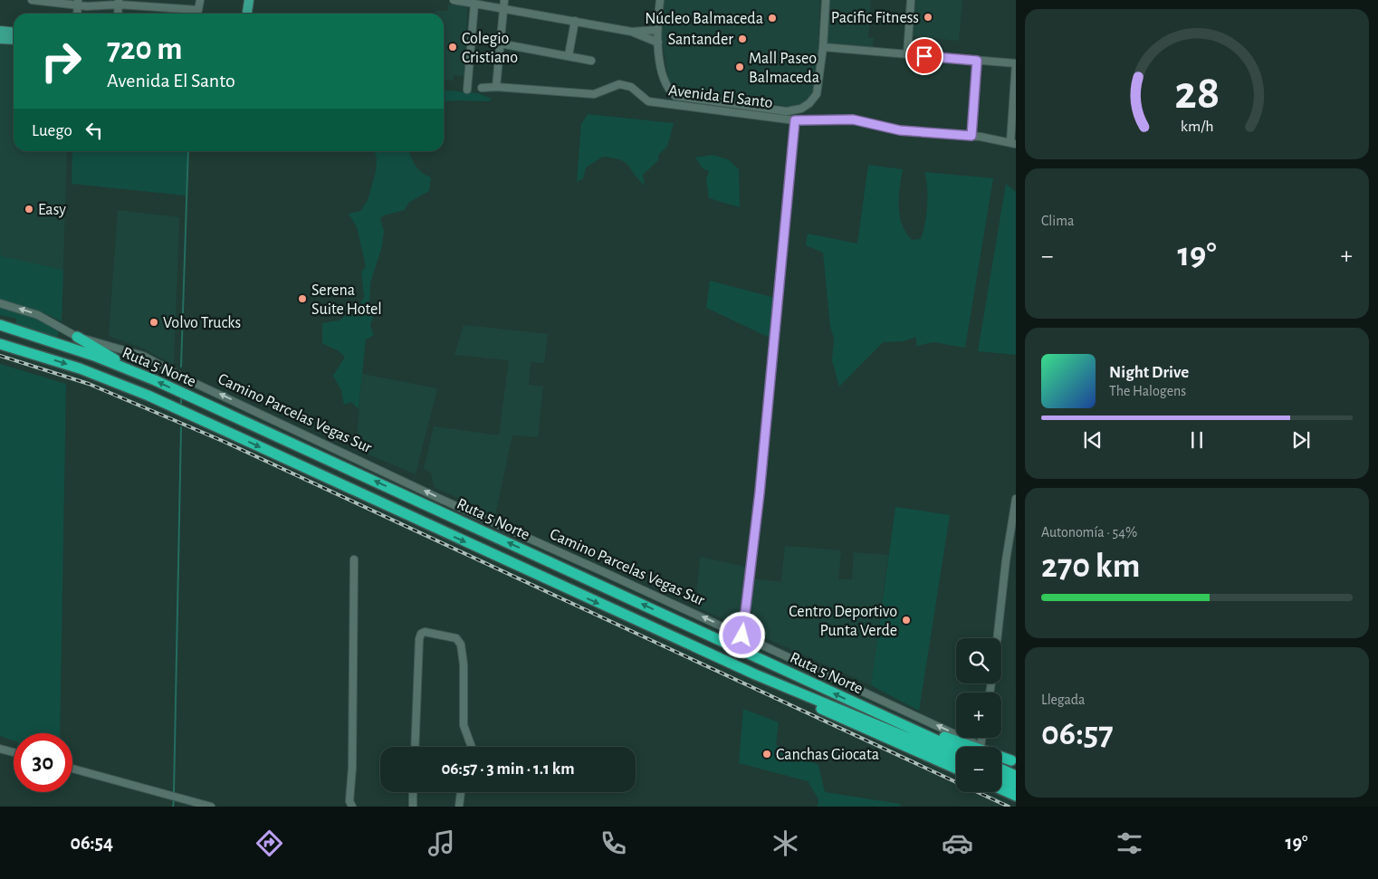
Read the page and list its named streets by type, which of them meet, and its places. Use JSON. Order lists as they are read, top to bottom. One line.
{"streets":{"highway":["Ruta 5 Norte"],"street":["Avenida El Santo","Camino Parcelas Vegas Sur"]},"one_way":["Camino Parcelas Vegas Sur"],"places":["Pacific Fitness","Núcleo Balmaceda","Santander","Colegio Cristiano","Mall Paseo Balmaceda","Easy","Serena Suite Hotel","Volvo Trucks","Centro Deportivo Punta Verde","Canchas Giocata"],"page":{"turn":["720 m","Avenida El Santo"],"then":"Luego","tile":["Clima",["Autonomía · 54%","270 km"],["Llegada","06:57"]],"heat":["−","19°","+"],"song":["Night Drive","The Halogens"],"map_buttons":["+","−"],"limit":"30","trip":"06:57 · 3 min · 1.1 km","tabs":["06:54","19°"],"gauge":["28","km/h"]}}
